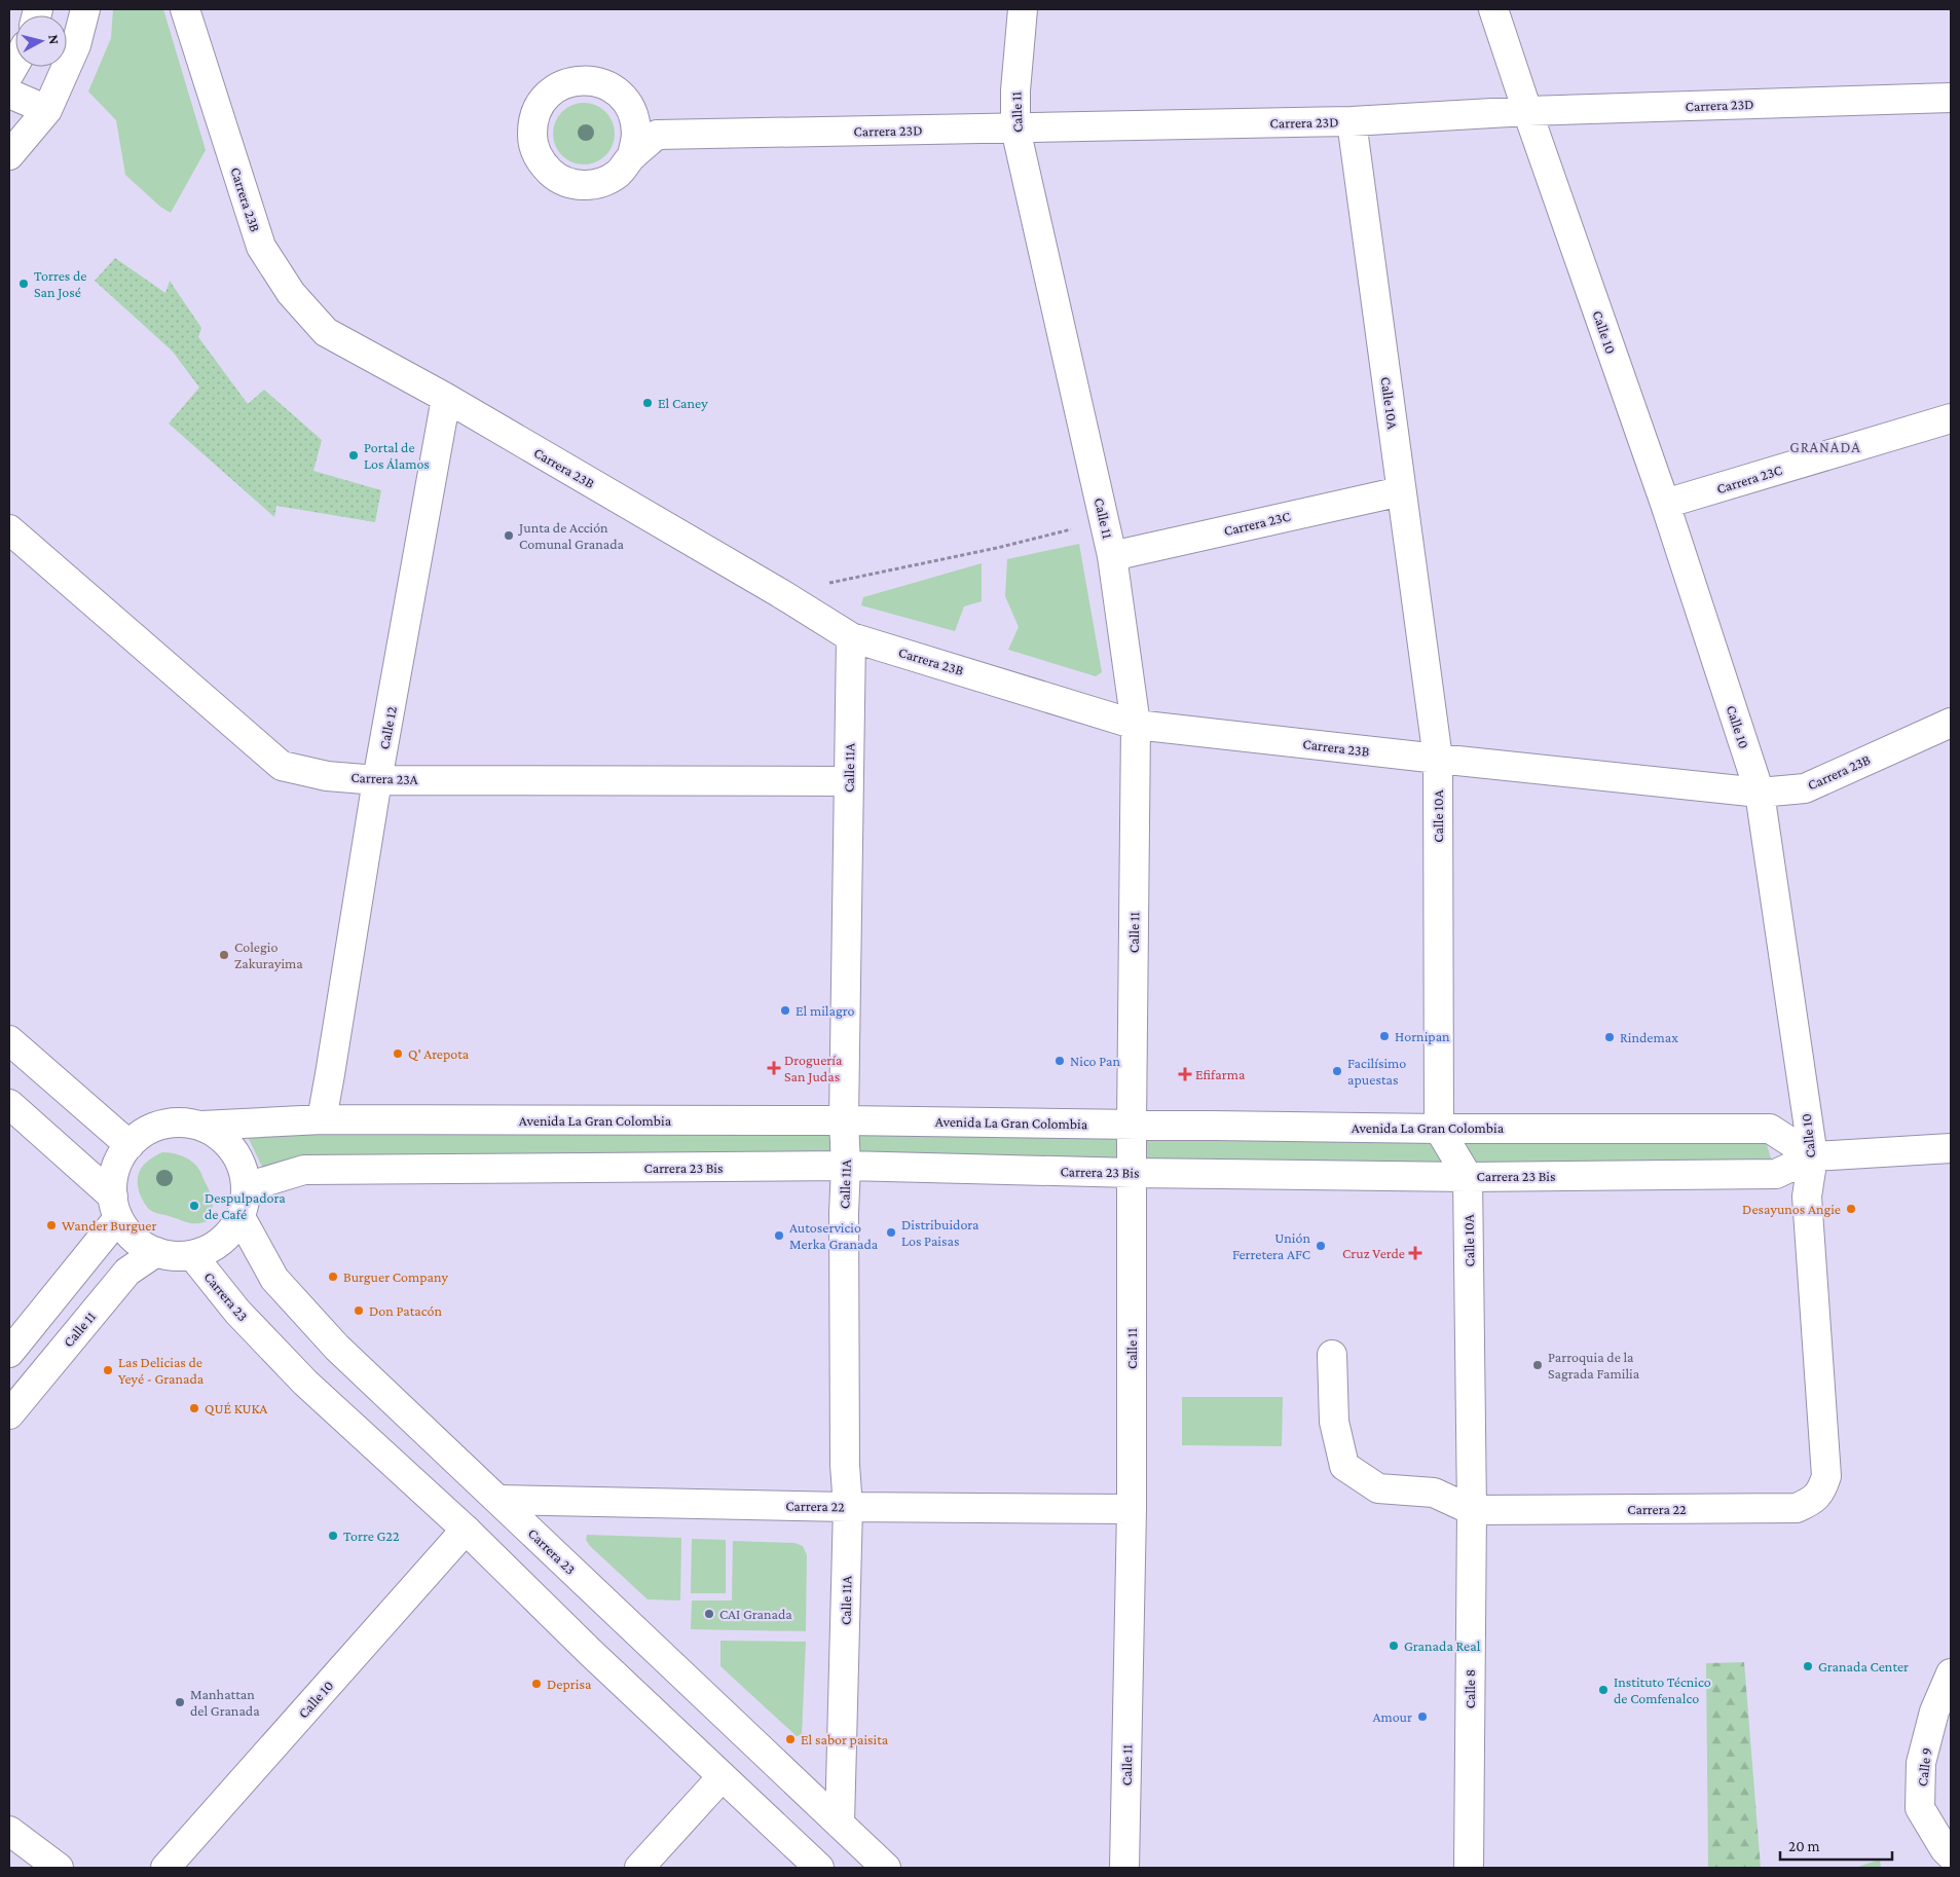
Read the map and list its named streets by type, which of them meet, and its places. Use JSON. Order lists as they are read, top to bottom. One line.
{"streets":{"street":["Carrera 23D","Calle 11","Carrera 23B","Calle 10","Calle 10A","Carrera 23C","Calle 12","Calle 11A","Carrera 23A","Avenida La Gran Colombia","Carrera 23 Bis","Carrera 23","Carrera 22","Calle 8","Calle 9"]},"crossings":[["Carrera 23D","Calle 11"],["Carrera 23D","Calle 10"],["Carrera 23D","Calle 10A"],["Calle 11","Carrera 23B"],["Calle 11","Carrera 23C"],["Calle 11","Avenida La Gran Colombia"],["Calle 11","Carrera 23 Bis"],["Calle 11","Carrera 23"],["Calle 11","Carrera 22"],["Carrera 23B","Calle 10"],["Carrera 23B","Calle 10A"],["Carrera 23B","Calle 12"],["Carrera 23B","Calle 11A"],["Calle 10","Carrera 23C"],["Calle 10","Avenida La Gran Colombia"],["Calle 10","Carrera 23 Bis"],["Calle 10","Carrera 23"],["Calle 10","Carrera 22"],["Calle 10A","Carrera 23C"],["Calle 10A","Avenida La Gran Colombia"],["Calle 10A","Carrera 23 Bis"],["Calle 10A","Carrera 22"],["Calle 10A","Calle 8"],["Calle 12","Carrera 23A"],["Calle 12","Avenida La Gran Colombia"],["Calle 11A","Carrera 23A"],["Calle 11A","Avenida La Gran Colombia"],["Calle 11A","Carrera 23 Bis"],["Calle 11A","Carrera 23"],["Calle 11A","Carrera 22"],["Avenida La Gran Colombia","Carrera 23 Bis"],["Avenida La Gran Colombia","Carrera 23"],["Carrera 23 Bis","Carrera 23"],["Carrera 23","Carrera 22"],["Carrera 22","Calle 8"]],"districts":["GRANADA"],"places":{"other":["Torres de San José","El Caney","Portal de Los Álamos","Junta de Acción Comunal Granada","Colegio Zakurayima","El milagro","Hornipan","Rindemax","Q' Arepota","Nico Pan","Facilísimo apuestas","Despulpadora de Café","Desayunos Angie","Wander Burguer","Distribuidora Los Paisas","Autoservicio Merka Granada","Unión Ferretera AFC","Burguer Company","Don Patacón","Parroquia de la Sagrada Familia","Las Delicias de Yeyé - Granada","QUÉ KUKA","Torre G22","CAI Granada","Granada Real","Granada Center","Deprisa","Instituto Técnico de Comfenalco","Manhattan del Granada","Amour","El sabor paisita"],"health":["Droguería San Judas","Efifarma","Cruz Verde"]},"scale_bar":"20 m","north":"right"}
